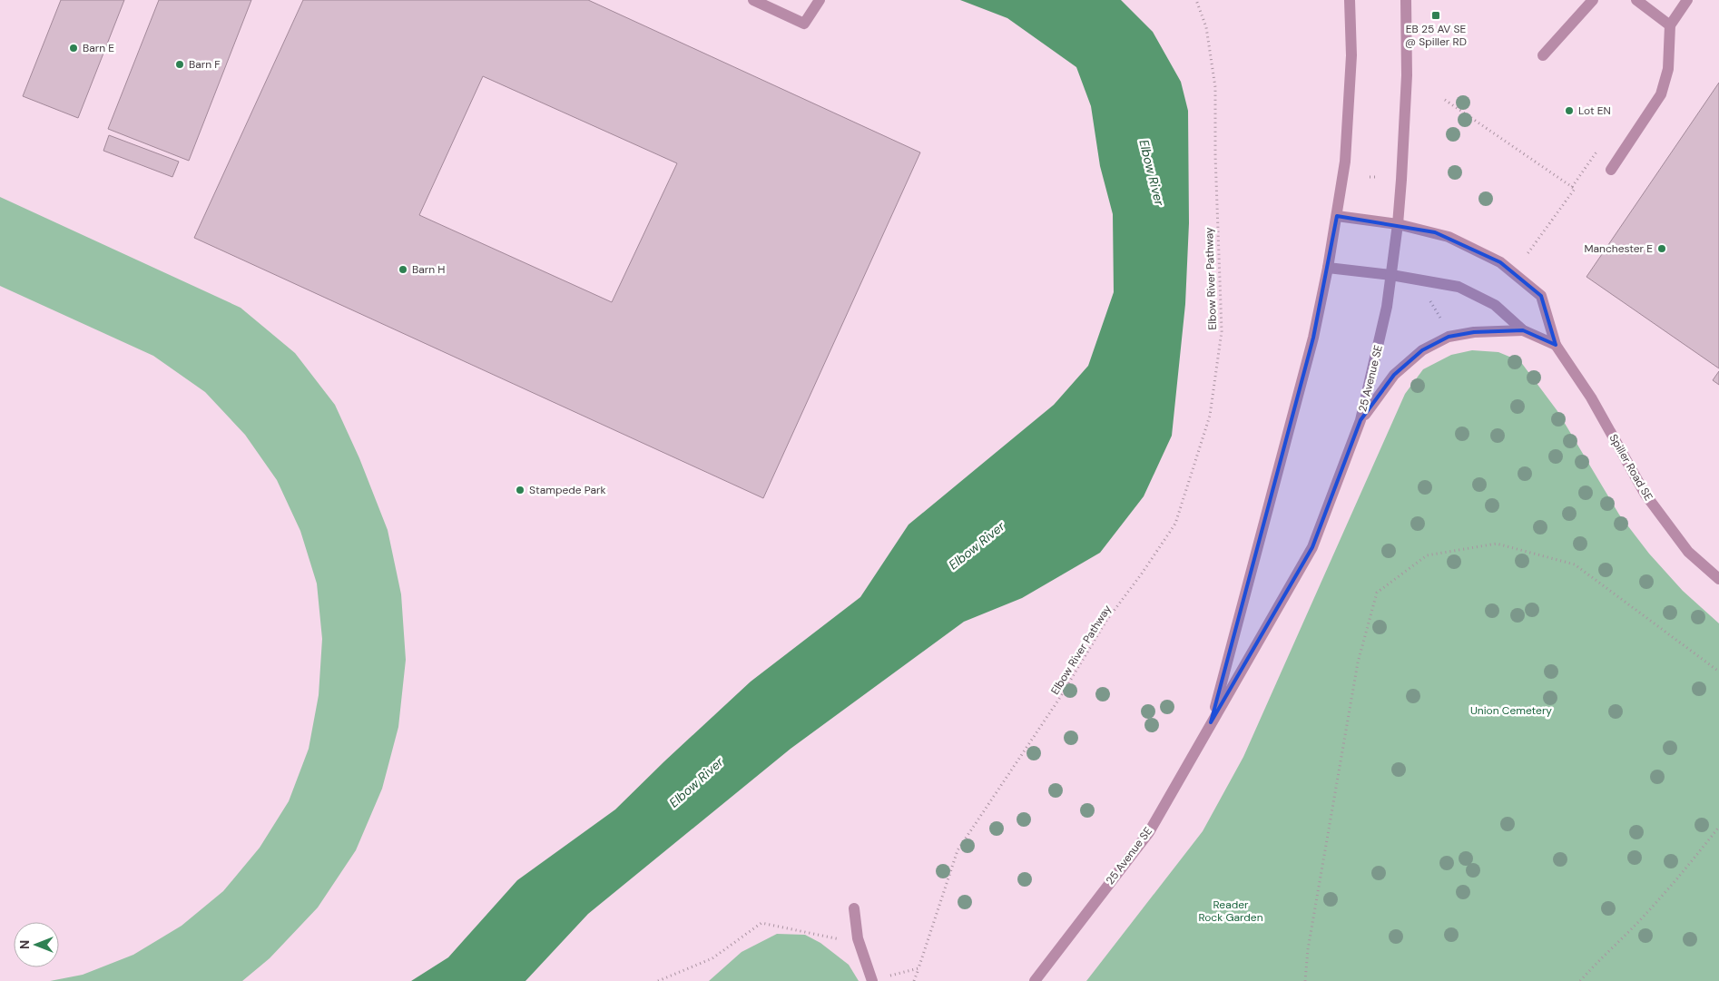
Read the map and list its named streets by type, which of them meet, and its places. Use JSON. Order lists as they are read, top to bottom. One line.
{"streets":{"street":["25 Avenue SE","Spiller Road SE"],"path":["Elbow River Pathway"]},"crossings":[["25 Avenue SE","Spiller Road SE"]],"water":["Elbow River"],"parks":["Union Cemetery","Reader Rock Garden"],"places":{"transit":["EB 25 AV SE @ Spiller RD"],"other":["Barn E","Barn F","Lot EN","Manchester E","Barn H","Stampede Park"]},"north":"left"}
